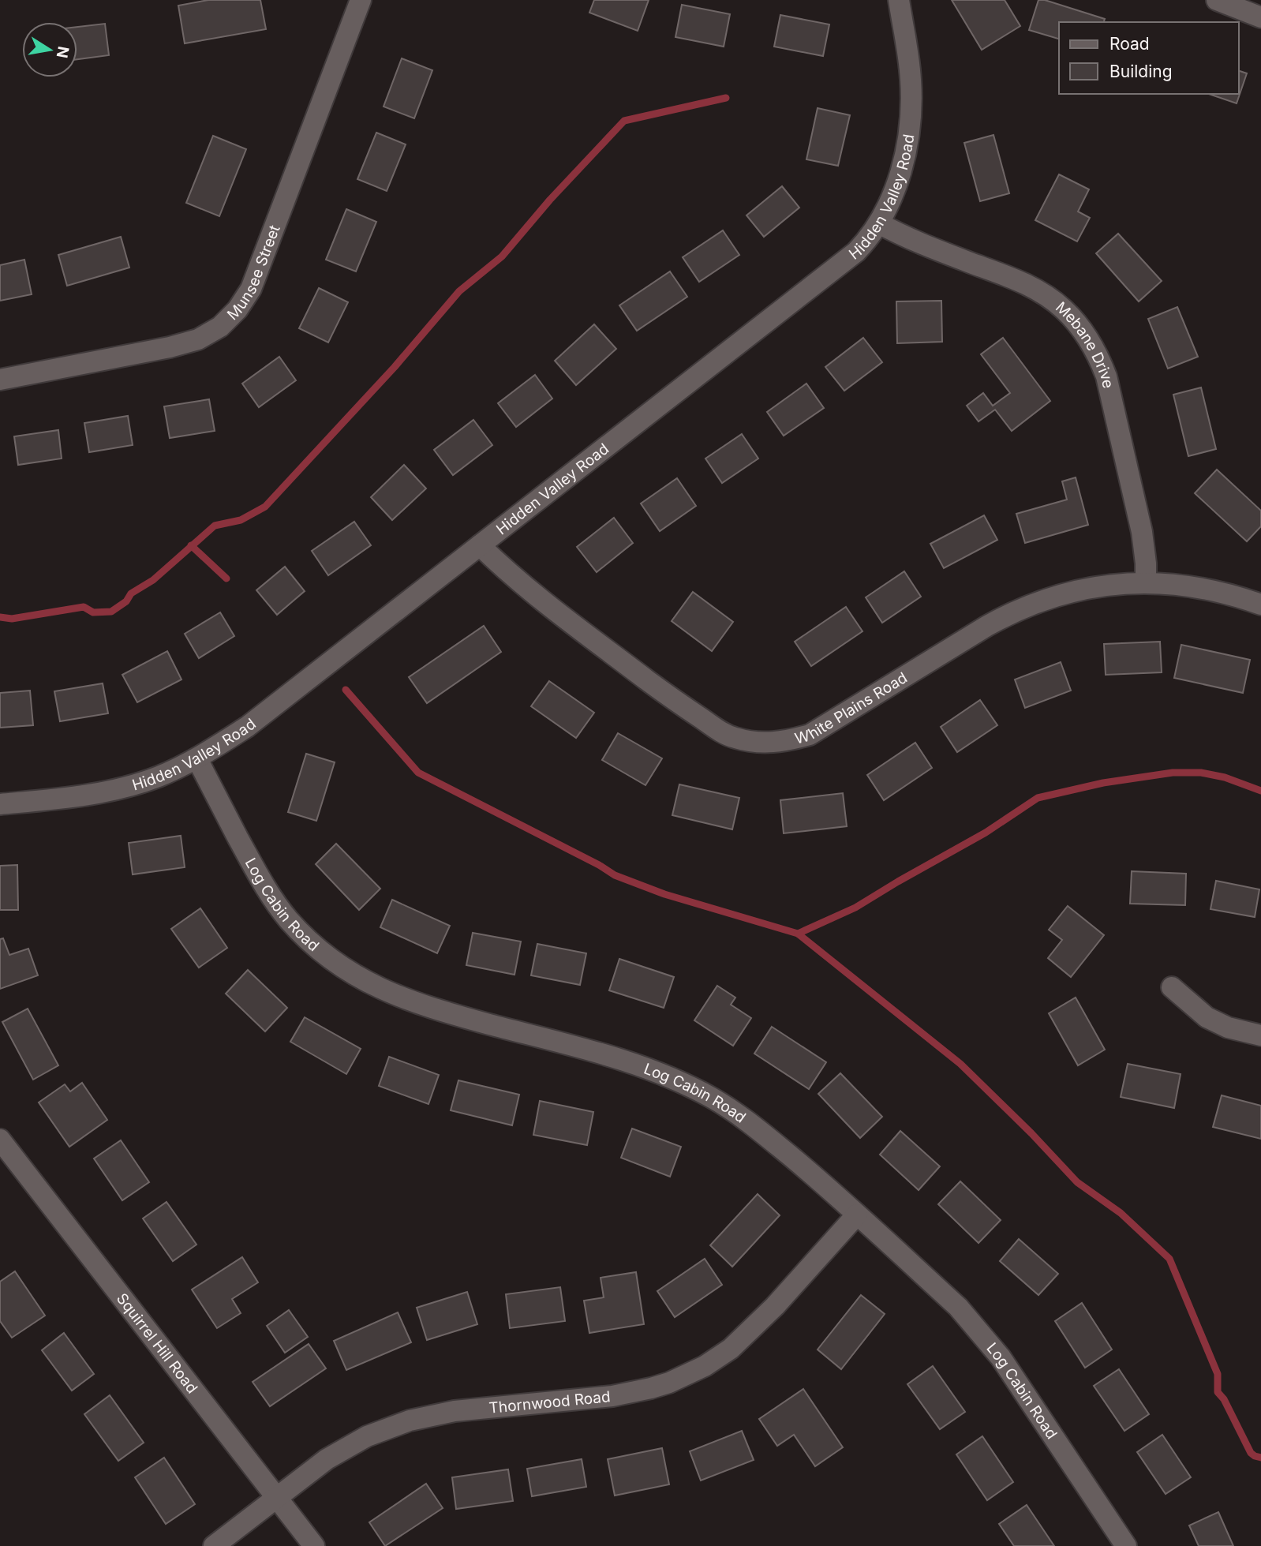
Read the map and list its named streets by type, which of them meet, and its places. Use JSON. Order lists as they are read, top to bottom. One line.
{"streets":{"street":["Hidden Valley Road","Munsee Street","Mebane Drive","White Plains Road","Log Cabin Road","Squirrel Hill Road","Thornwood Road"]},"crossings":[["Hidden Valley Road","Mebane Drive"],["Hidden Valley Road","White Plains Road"],["Hidden Valley Road","Log Cabin Road"],["Mebane Drive","White Plains Road"],["Log Cabin Road","Thornwood Road"],["Squirrel Hill Road","Thornwood Road"]],"legend":["Road","Building"],"north":"right"}
